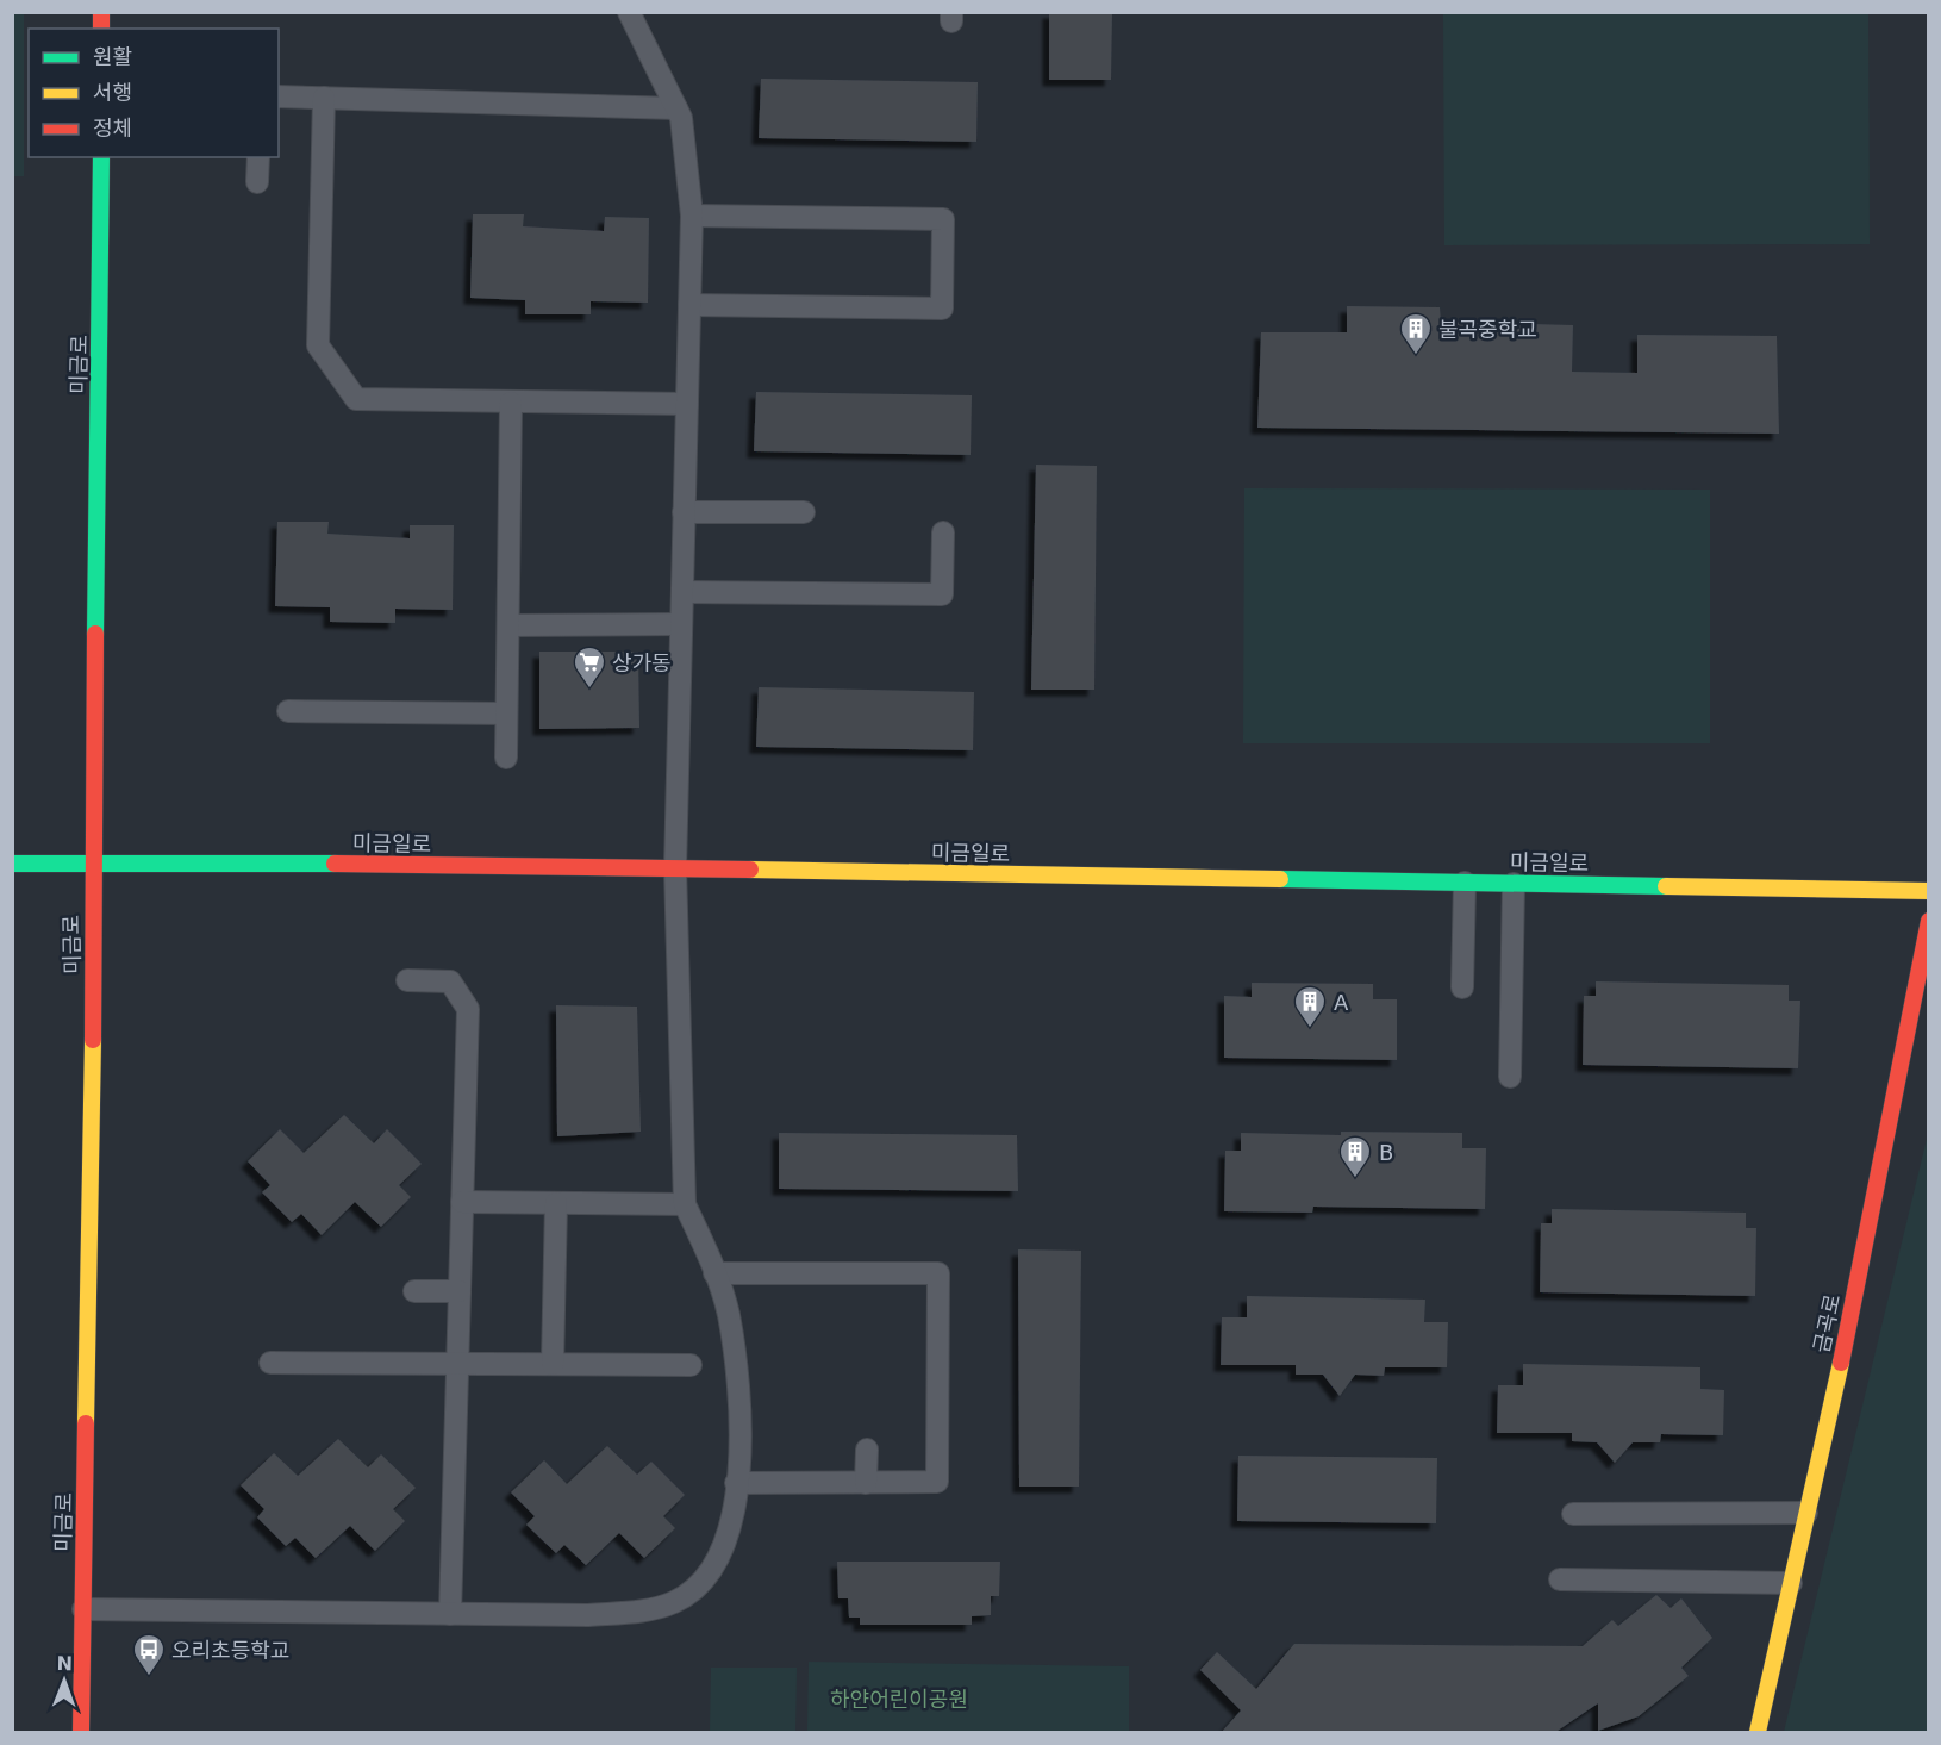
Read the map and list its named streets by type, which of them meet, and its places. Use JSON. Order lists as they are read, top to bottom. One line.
{"streets":{"main road":["미금로","미금일로","금곡로"]},"crossings":[["미금로","미금일로"]],"parks":["하얀어린이공원"],"places":{"building":["불곡중학교","A","B"],"supermarket":["상가동"],"bus stop":["오리초등학교"]},"legend":["원활","서행","정체"],"north":"top"}
